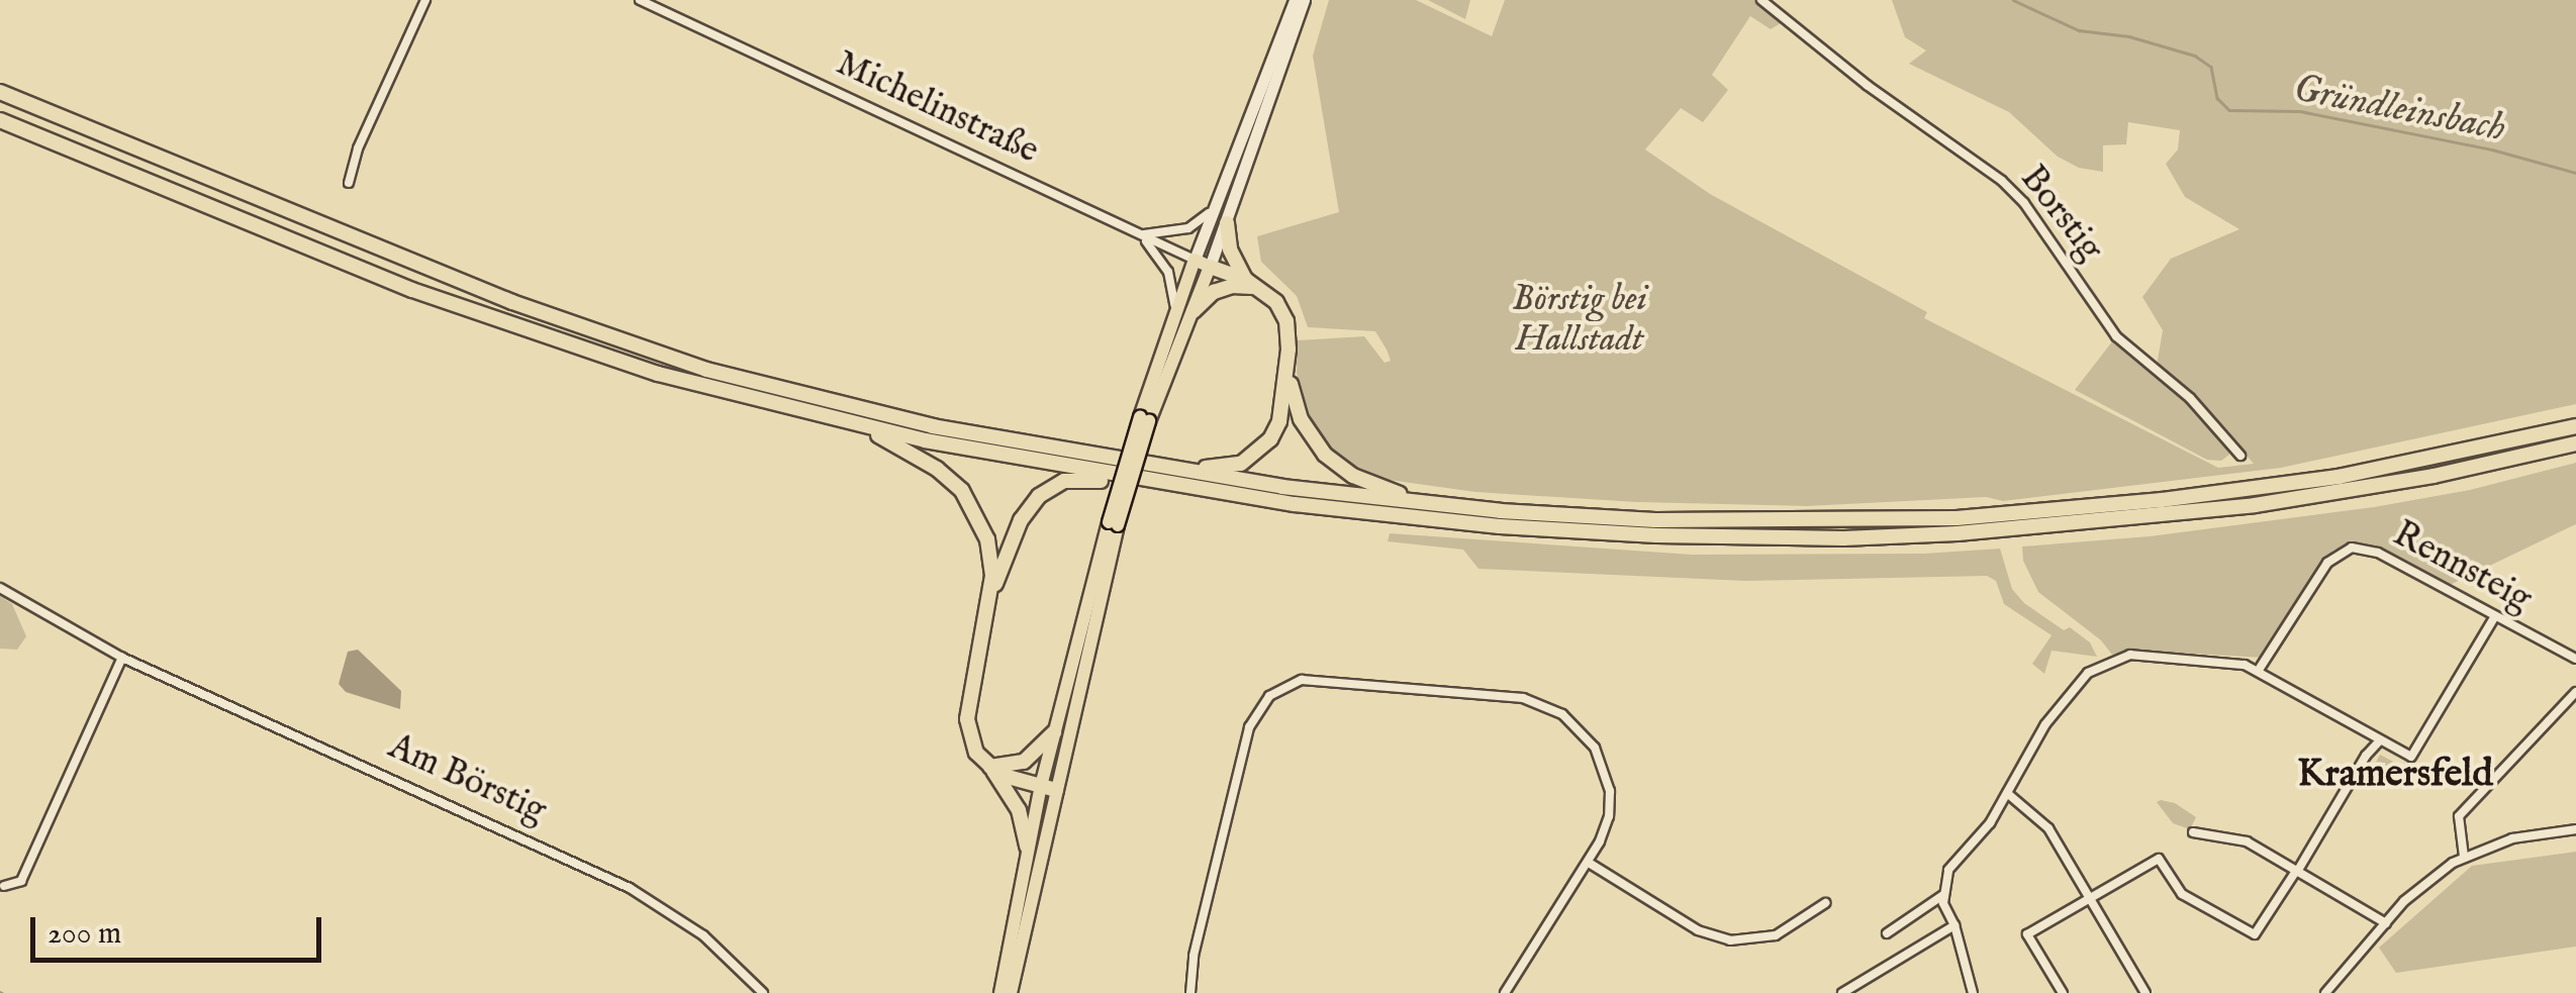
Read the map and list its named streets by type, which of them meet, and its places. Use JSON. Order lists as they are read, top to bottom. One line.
{"streets":{"main road":["Michelinstraße"],"street":["Borstig","Rennsteig","Am Börstig"]},"districts":["Kramersfeld"],"water":["Gründleinsbach"],"parks":["Börstig bei Hallstadt"],"scale_bar":"200 m"}
